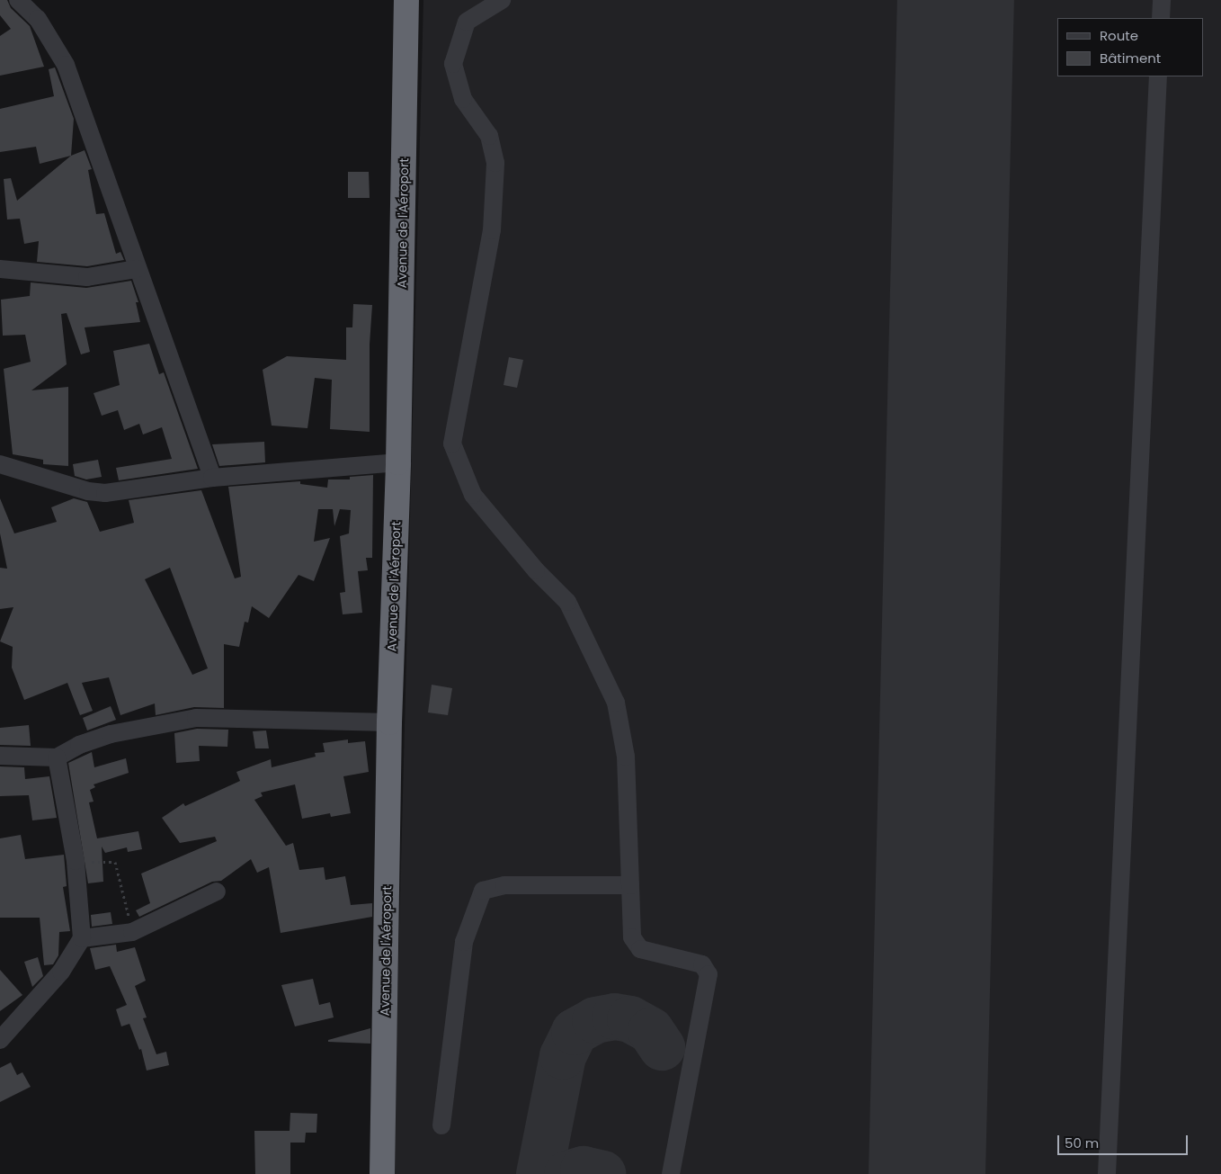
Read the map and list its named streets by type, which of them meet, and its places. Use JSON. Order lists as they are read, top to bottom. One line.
{"streets":{"highway":["Avenue de l'Aéroport"]},"legend":["Route","Bâtiment"],"scale_bar":"50 m"}
